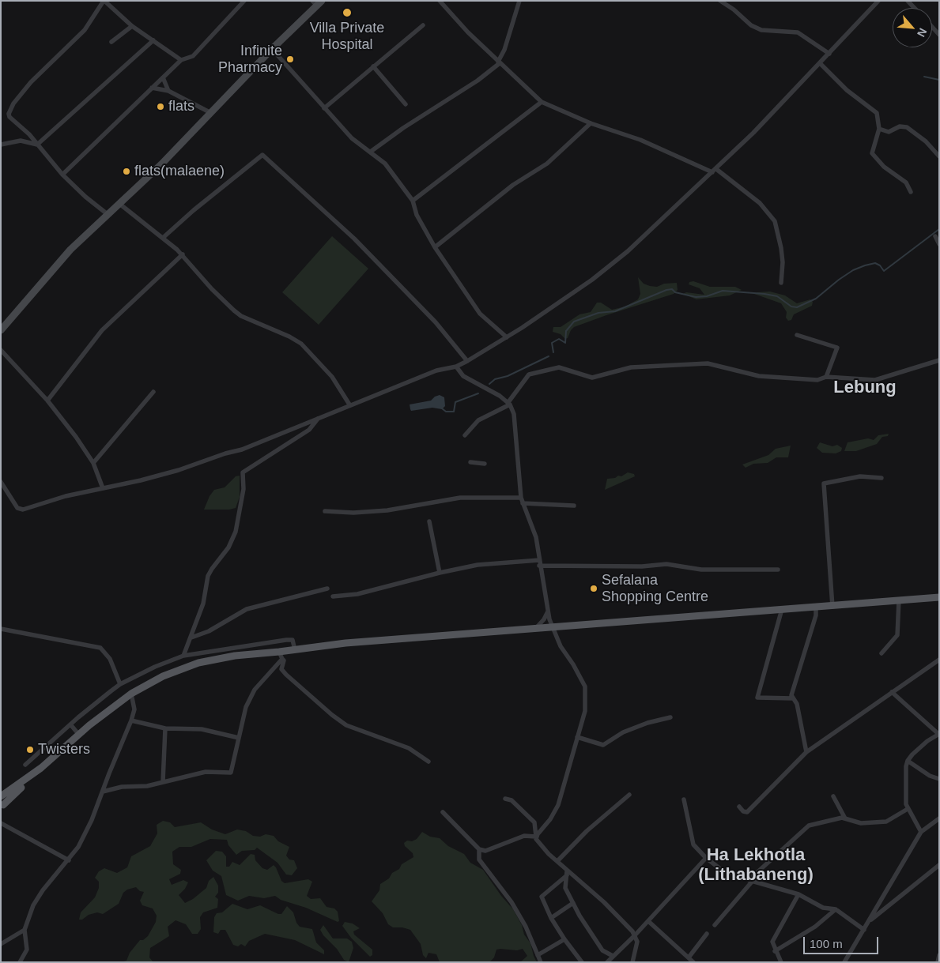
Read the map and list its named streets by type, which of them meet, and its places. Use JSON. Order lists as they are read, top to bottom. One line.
{"districts":["Lebung","Ha Lekhotla (Lithabaneng)"],"places":["Villa Private Hospital","Infinite Pharmacy","flats","flats(malaene)","Sefalana Shopping Centre","Twisters"],"scale_bar":"100 m","north":"bottom right"}
